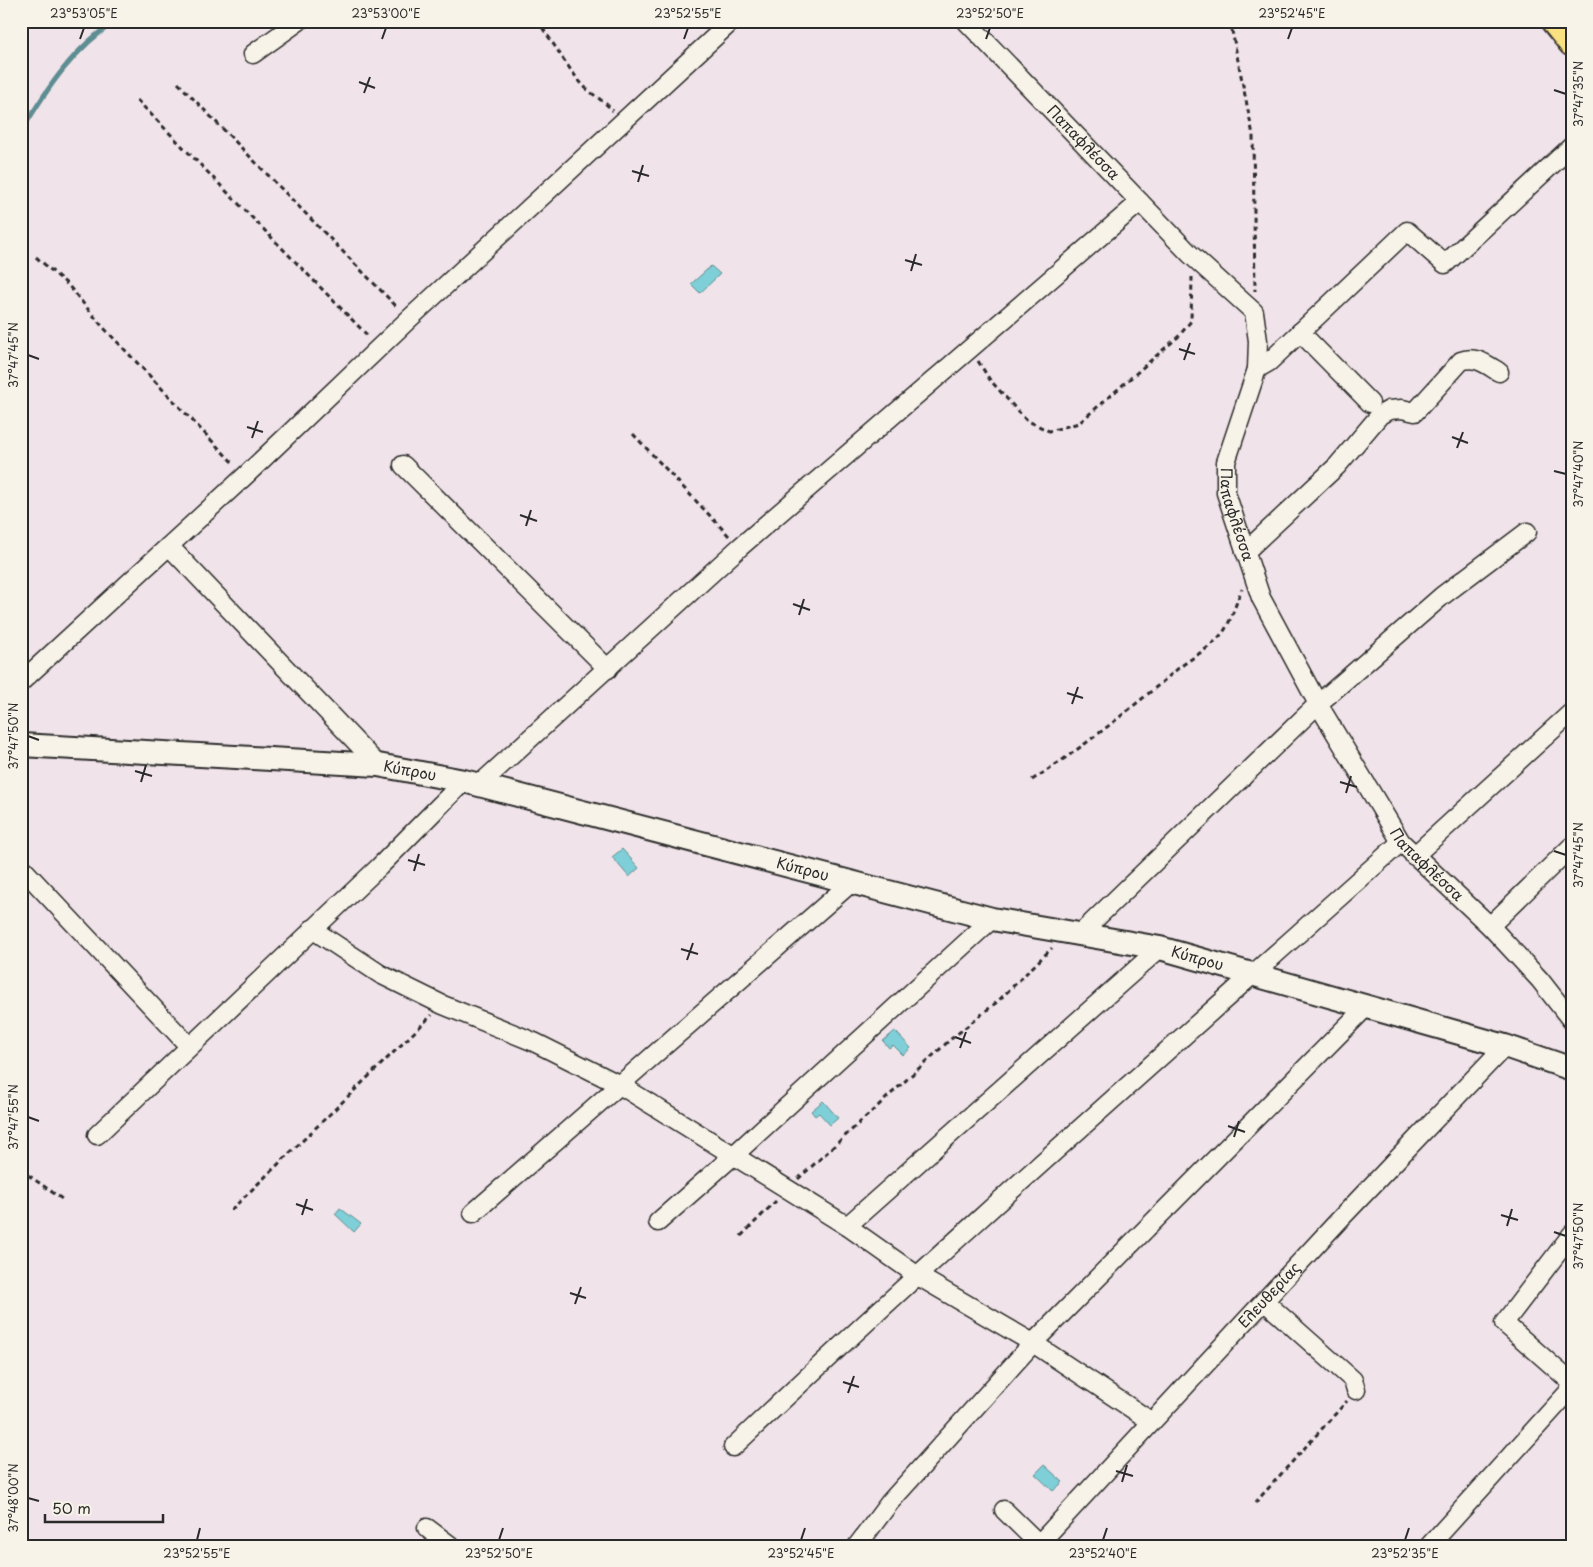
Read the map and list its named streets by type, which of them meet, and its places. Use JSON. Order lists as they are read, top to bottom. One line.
{"streets":{"street":["Παπαφλέσσα","Κύπρου","Ελευθερίας"]},"crossings":[["Κύπρου","Ελευθερίας"]],"scale_bar":"50 m","coordinates":["23°53'05\"E","23°53'00\"E","23°52'55\"E","23°52'50\"E","23°52'45\"E","37°47'35\"N","37°47'45\"N","37°47'40\"N","37°47'50\"N","37°47'55\"N","37°48'00\"N","23°52'40\"E","23°52'35\"E"]}
